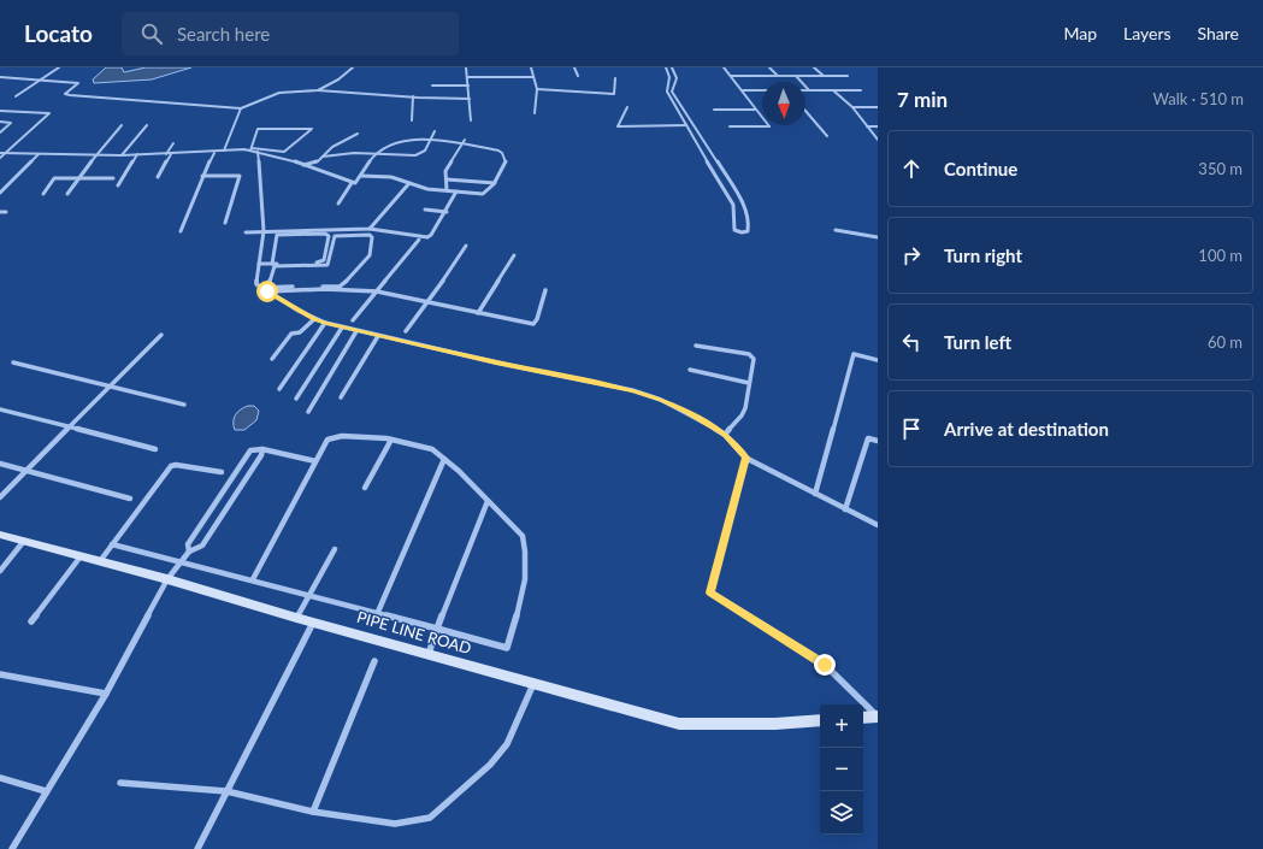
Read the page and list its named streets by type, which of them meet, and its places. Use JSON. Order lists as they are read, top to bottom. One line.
{"streets":{"street":["PIPE LINE ROAD"]},"north":"bottom","page":{"header":"Locato","search":"Search here","nav":["Map","Layers","Share"],"heading":["7 min","Walk · 510 m"],"list":[["Continue","350 m"],["Turn right","100 m"],["Turn left","60 m"],"Arrive at destination"],"map_buttons":["+","−"]}}
